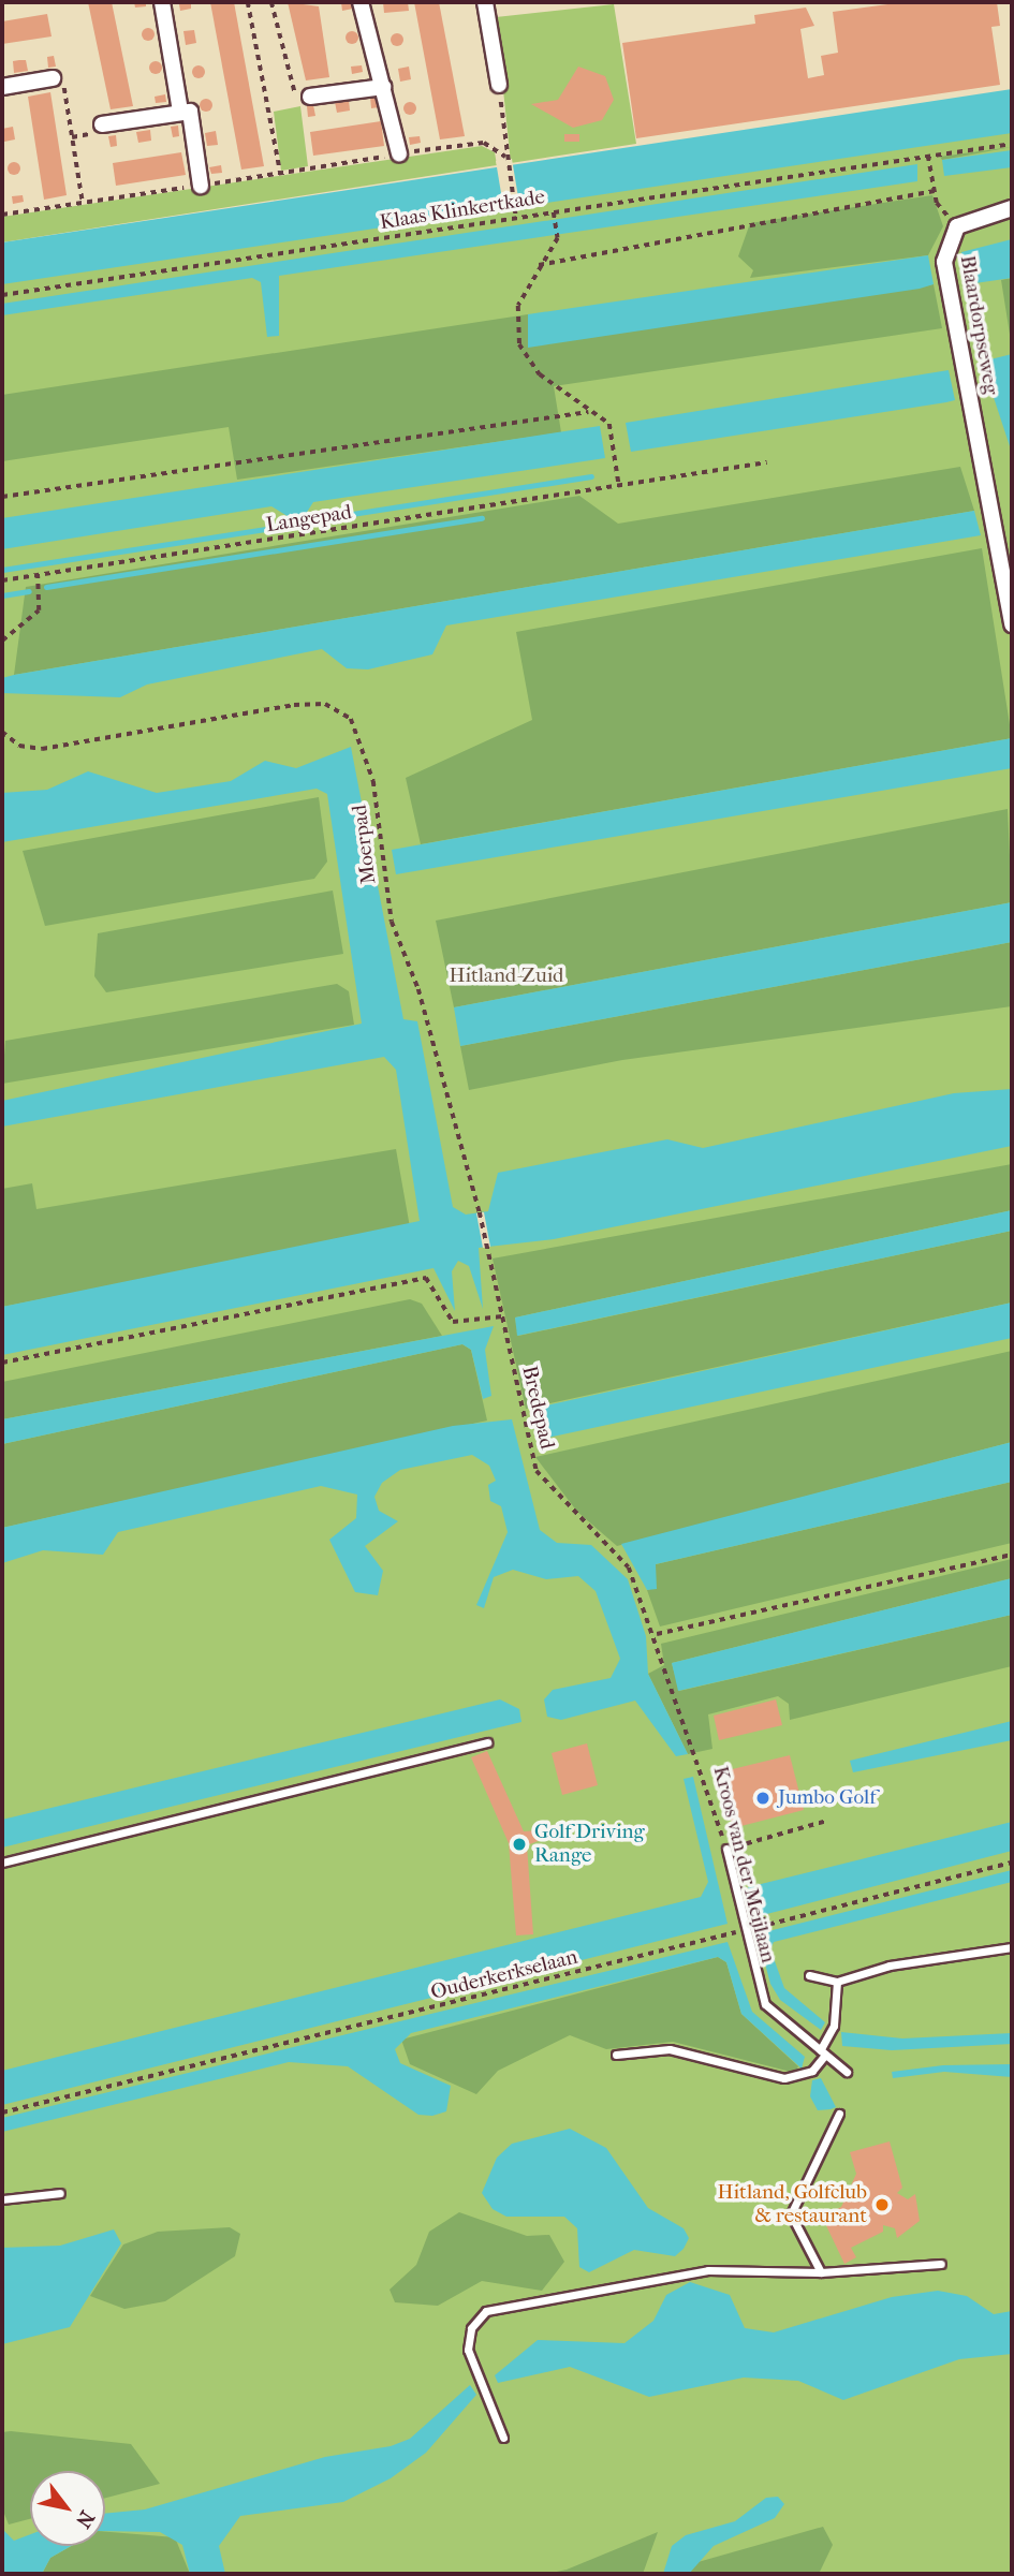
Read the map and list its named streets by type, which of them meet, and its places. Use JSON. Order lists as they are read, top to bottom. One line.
{"streets":{"street":["Blaardorpseweg"],"lane":["Kroos van der Meijlaan"],"path":["Klaas Klinkertkade","Langepad","Moerpad","Bredepad","Ouderkerkselaan"]},"crossings":[["Moerpad","Bredepad"],["Bredepad","Kroos van der Meijlaan"],["Kroos van der Meijlaan","Ouderkerkselaan"]],"parks":["Hitland-Zuid"],"places":["Jumbo Golf","Golf Driving Range","Hitland, Golfclub & restaurant"],"north":"bottom right"}
